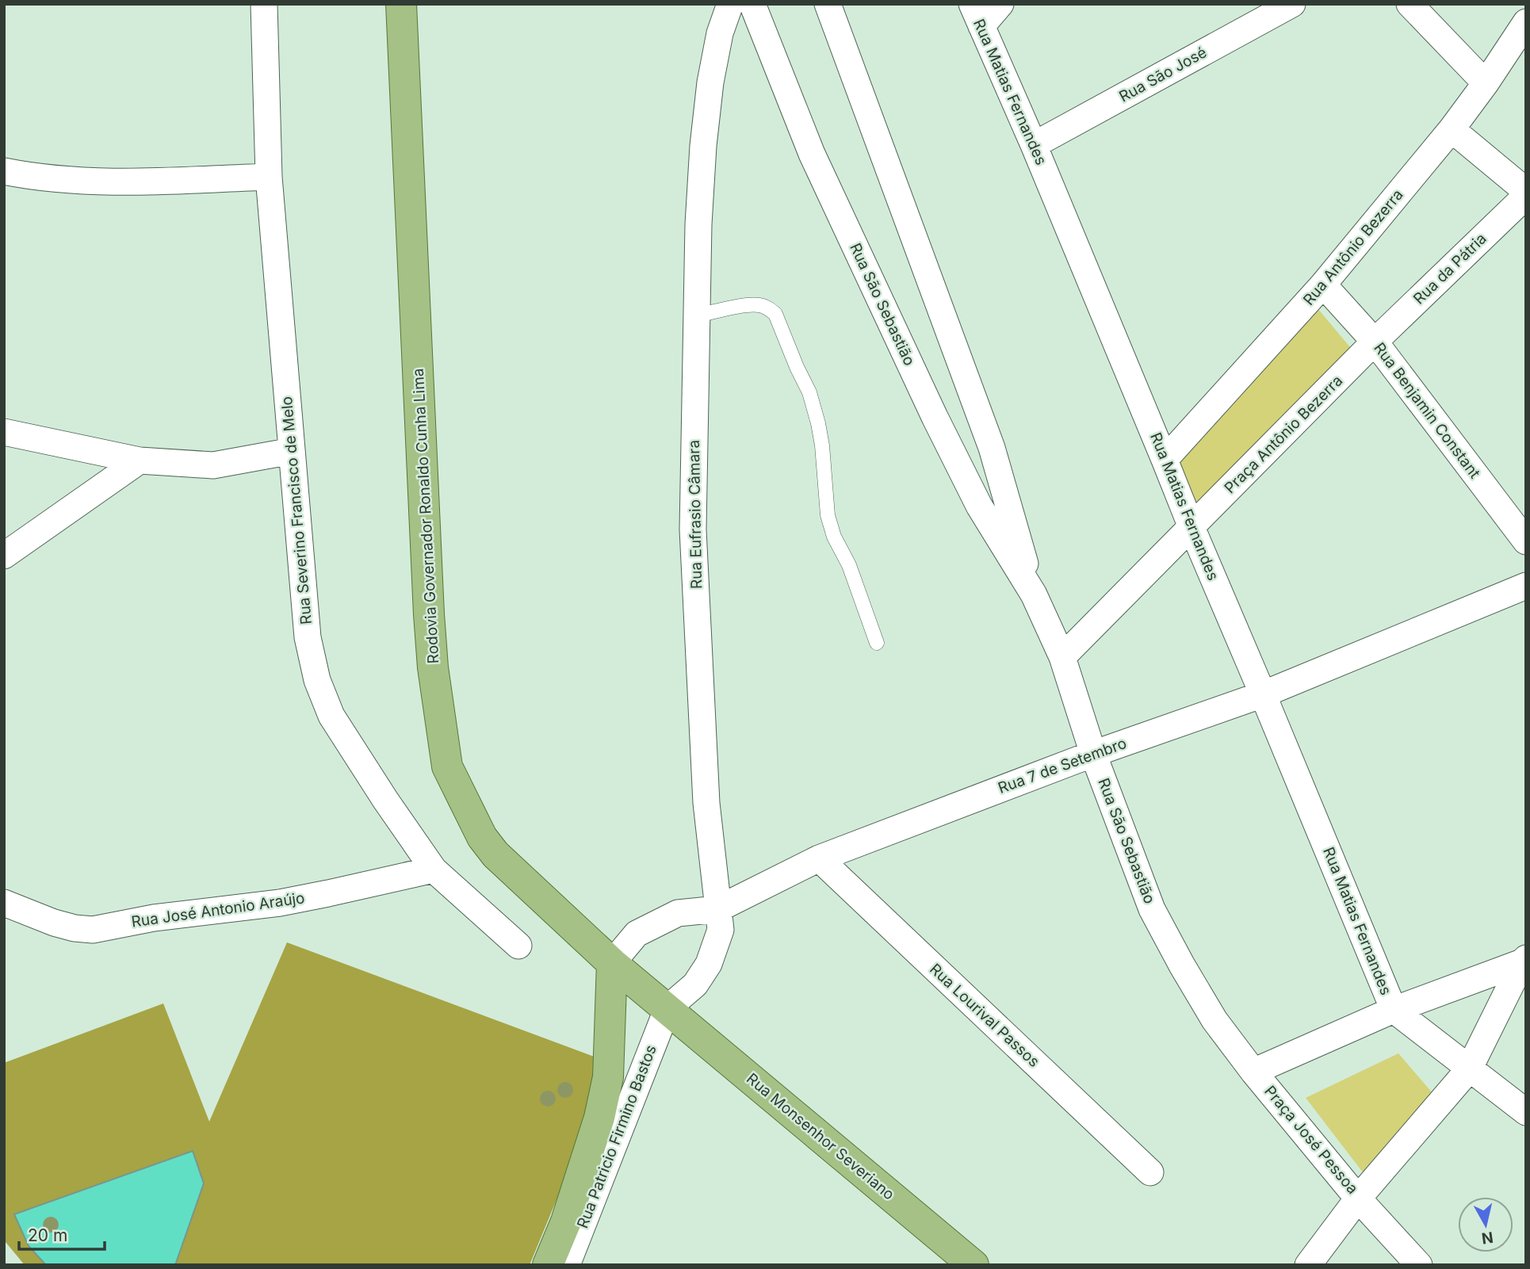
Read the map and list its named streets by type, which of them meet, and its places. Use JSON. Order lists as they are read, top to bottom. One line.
{"streets":{"main road":["Rodovia Governador Ronaldo Cunha Lima","Rua Patricio Firmino Bastos","Rua Monsenhor Severiano"],"street":["Rua São José","Rua Matias Fernandes","Rua Antônio Bezerra","Rua da Pátria","Rua São Sebastião","Rua Benjamin Constant","Praça Antônio Bezerra","Rua Severino Francisco de Melo","Rua Eufrasio Câmara","Rua 7 de Setembro","Rua José Antonio Araújo","Rua Lourival Passos","Praça José Pessoa"]},"crossings":[["Rua São José","Rua Matias Fernandes"],["Rua Matias Fernandes","Rua Antônio Bezerra"],["Rua Matias Fernandes","Praça Antônio Bezerra"],["Rua Matias Fernandes","Rua 7 de Setembro"],["Rua Matias Fernandes","Praça José Pessoa"],["Rua Antônio Bezerra","Rua Benjamin Constant"],["Rua da Pátria","Rua Benjamin Constant"],["Rua da Pátria","Praça Antônio Bezerra"],["Rua São Sebastião","Praça Antônio Bezerra"],["Rua São Sebastião","Rua 7 de Setembro"],["Rua São Sebastião","Praça José Pessoa"],["Rua Benjamin Constant","Praça Antônio Bezerra"],["Rua Severino Francisco de Melo","Rua José Antonio Araújo"],["Rua Eufrasio Câmara","Rodovia Governador Ronaldo Cunha Lima"],["Rua Eufrasio Câmara","Rua 7 de Setembro"],["Rua Eufrasio Câmara","Rua Patricio Firmino Bastos"],["Rua Eufrasio Câmara","Rua Monsenhor Severiano"],["Rodovia Governador Ronaldo Cunha Lima","Rua 7 de Setembro"],["Rodovia Governador Ronaldo Cunha Lima","Rua Patricio Firmino Bastos"],["Rodovia Governador Ronaldo Cunha Lima","Rua Monsenhor Severiano"],["Rua 7 de Setembro","Rua Lourival Passos"],["Rua 7 de Setembro","Rua Patricio Firmino Bastos"],["Rua Patricio Firmino Bastos","Rua Monsenhor Severiano"]],"scale_bar":"20 m","north":"bottom"}
